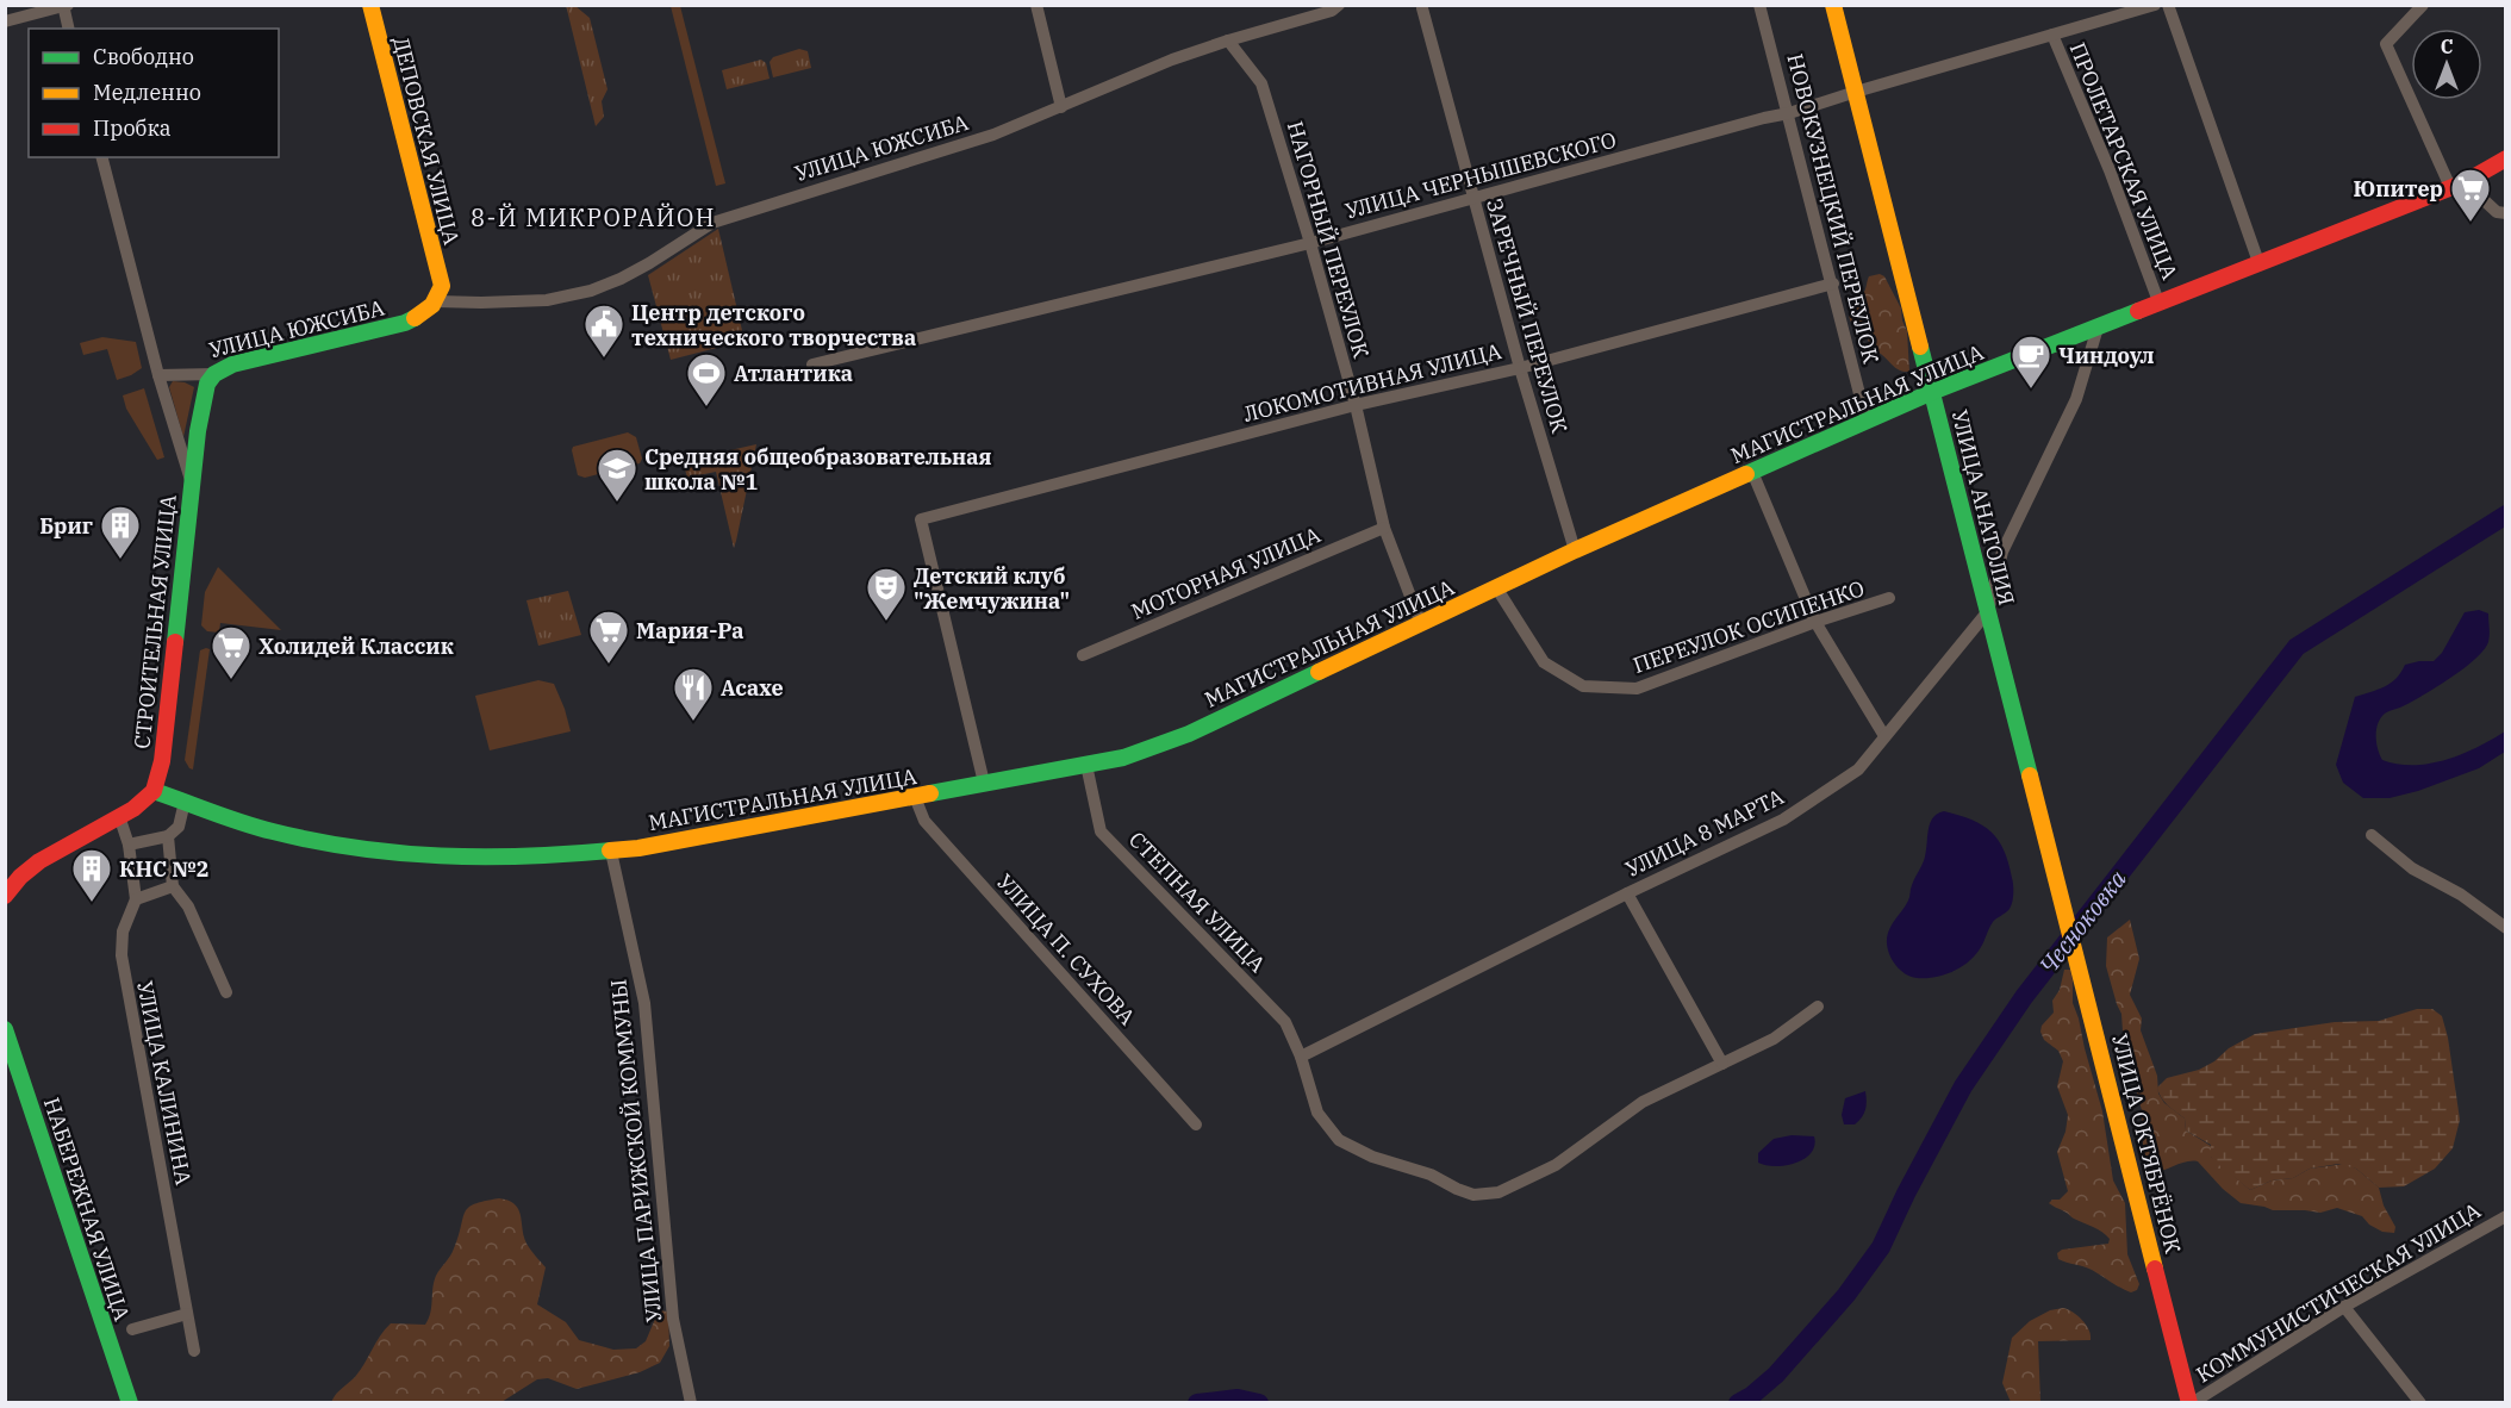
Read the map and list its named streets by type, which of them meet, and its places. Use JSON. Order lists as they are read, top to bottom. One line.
{"streets":{"street":["ДЕПОВСКАЯ УЛИЦА","УЛИЦА ЮЖСИБА","ПРОЛЕТАРСКАЯ УЛИЦА","УЛИЦА ЧЕРНЫШЕВСКОГО","НОВОКУЗНЕЦКИЙ ПЕРЕУЛОК","НАГОРНЫЙ ПЕРЕУЛОК","ЗАРЕЧНЫЙ ПЕРЕУЛОК","ЛОКОМОТИВНАЯ УЛИЦА","МАГИСТРАЛЬНАЯ УЛИЦА","УЛИЦА АНАТОЛИЯ","МОТОРНАЯ УЛИЦА","СТРОИТЕЛЬНАЯ УЛИЦА","ПЕРЕУЛОК ОСИПЕНКО","УЛИЦА 8 МАРТА","СТЕПНАЯ УЛИЦА","УЛИЦА П. СУХОВА","УЛИЦА КАЛИНИНА","УЛИЦА ОКТЯБРЁНОК","УЛИЦА ПАРИЖСКОЙ КОММУНЫ","НАБЕРЕЖНАЯ УЛИЦА","КОММУНИСТИЧЕСКАЯ УЛИЦА"]},"crossings":[["ДЕПОВСКАЯ УЛИЦА","УЛИЦА ЮЖСИБА"],["УЛИЦА ЮЖСИБА","НАГОРНЫЙ ПЕРЕУЛОК"],["УЛИЦА ЮЖСИБА","СТРОИТЕЛЬНАЯ УЛИЦА"],["ПРОЛЕТАРСКАЯ УЛИЦА","УЛИЦА ЧЕРНЫШЕВСКОГО"],["ПРОЛЕТАРСКАЯ УЛИЦА","МАГИСТРАЛЬНАЯ УЛИЦА"],["УЛИЦА ЧЕРНЫШЕВСКОГО","НОВОКУЗНЕЦКИЙ ПЕРЕУЛОК"],["УЛИЦА ЧЕРНЫШЕВСКОГО","НАГОРНЫЙ ПЕРЕУЛОК"],["УЛИЦА ЧЕРНЫШЕВСКОГО","ЗАРЕЧНЫЙ ПЕРЕУЛОК"],["УЛИЦА ЧЕРНЫШЕВСКОГО","УЛИЦА АНАТОЛИЯ"],["НОВОКУЗНЕЦКИЙ ПЕРЕУЛОК","ЛОКОМОТИВНАЯ УЛИЦА"],["НОВОКУЗНЕЦКИЙ ПЕРЕУЛОК","МАГИСТРАЛЬНАЯ УЛИЦА"],["НАГОРНЫЙ ПЕРЕУЛОК","ЛОКОМОТИВНАЯ УЛИЦА"],["НАГОРНЫЙ ПЕРЕУЛОК","МАГИСТРАЛЬНАЯ УЛИЦА"],["НАГОРНЫЙ ПЕРЕУЛОК","МОТОРНАЯ УЛИЦА"],["ЗАРЕЧНЫЙ ПЕРЕУЛОК","ЛОКОМОТИВНАЯ УЛИЦА"],["ЗАРЕЧНЫЙ ПЕРЕУЛОК","МАГИСТРАЛЬНАЯ УЛИЦА"],["ЛОКОМОТИВНАЯ УЛИЦА","МАГИСТРАЛЬНАЯ УЛИЦА"],["МАГИСТРАЛЬНАЯ УЛИЦА","УЛИЦА АНАТОЛИЯ"],["МАГИСТРАЛЬНАЯ УЛИЦА","СТРОИТЕЛЬНАЯ УЛИЦА"],["МАГИСТРАЛЬНАЯ УЛИЦА","ПЕРЕУЛОК ОСИПЕНКО"],["МАГИСТРАЛЬНАЯ УЛИЦА","УЛИЦА 8 МАРТА"],["МАГИСТРАЛЬНАЯ УЛИЦА","СТЕПНАЯ УЛИЦА"],["МАГИСТРАЛЬНАЯ УЛИЦА","УЛИЦА П. СУХОВА"],["МАГИСТРАЛЬНАЯ УЛИЦА","УЛИЦА ПАРИЖСКОЙ КОММУНЫ"],["УЛИЦА АНАТОЛИЯ","УЛИЦА 8 МАРТА"],["УЛИЦА АНАТОЛИЯ","УЛИЦА ОКТЯБРЁНОК"],["УЛИЦА 8 МАРТА","СТЕПНАЯ УЛИЦА"],["УЛИЦА ОКТЯБРЁНОК","КОММУНИСТИЧЕСКАЯ УЛИЦА"]],"districts":["8-Й МИКРОРАЙОН"],"water":["Чесноковка"],"places":{"supermarket":["Юпитер","Мария-Ра","Холидей Классик"],"public building":["Центр детского технического творчества"],"cafe":["Чиндоул"],"sports":["Атлантика"],"school or university":["Средняя общеобразовательная школа №1"],"building":["Бриг","КНС №2"],"theatre":["Детский клуб \"Жемчужина\""],"restaurant":["Асахе"]},"legend":["Свободно","Медленно","Пробка"],"north":"top"}
